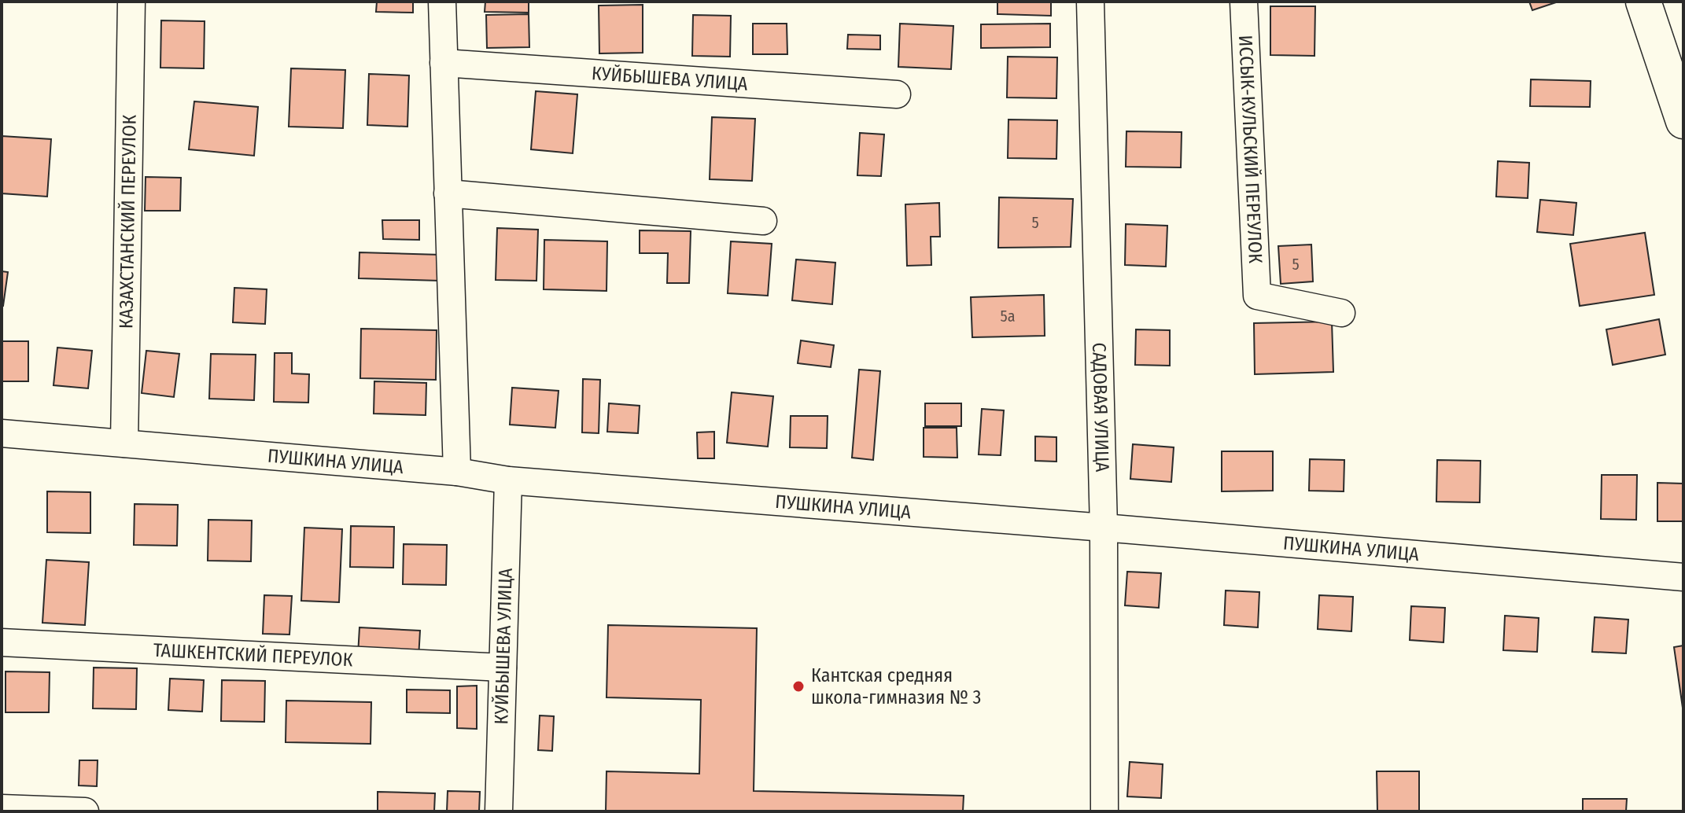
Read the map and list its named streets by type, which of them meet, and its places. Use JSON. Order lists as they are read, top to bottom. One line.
{"streets":{"street":["КУЙБЫШЕВА УЛИЦА","ИССЫК-КУЛЬСКИЙ ПЕРЕУЛОК","КАЗАХСТАНСКИЙ ПЕРЕУЛОК","САДОВАЯ УЛИЦА","ПУШКИНА УЛИЦА","ТАШКЕНТСКИЙ ПЕРЕУЛОК"]},"crossings":[["КУЙБЫШЕВА УЛИЦА","ПУШКИНА УЛИЦА"],["КУЙБЫШЕВА УЛИЦА","ТАШКЕНТСКИЙ ПЕРЕУЛОК"],["КАЗАХСТАНСКИЙ ПЕРЕУЛОК","ПУШКИНА УЛИЦА"],["САДОВАЯ УЛИЦА","ПУШКИНА УЛИЦА"]],"places":["Кантская средняя школа-гимназия № 3"],"house_numbers":["5","5","5а"]}
